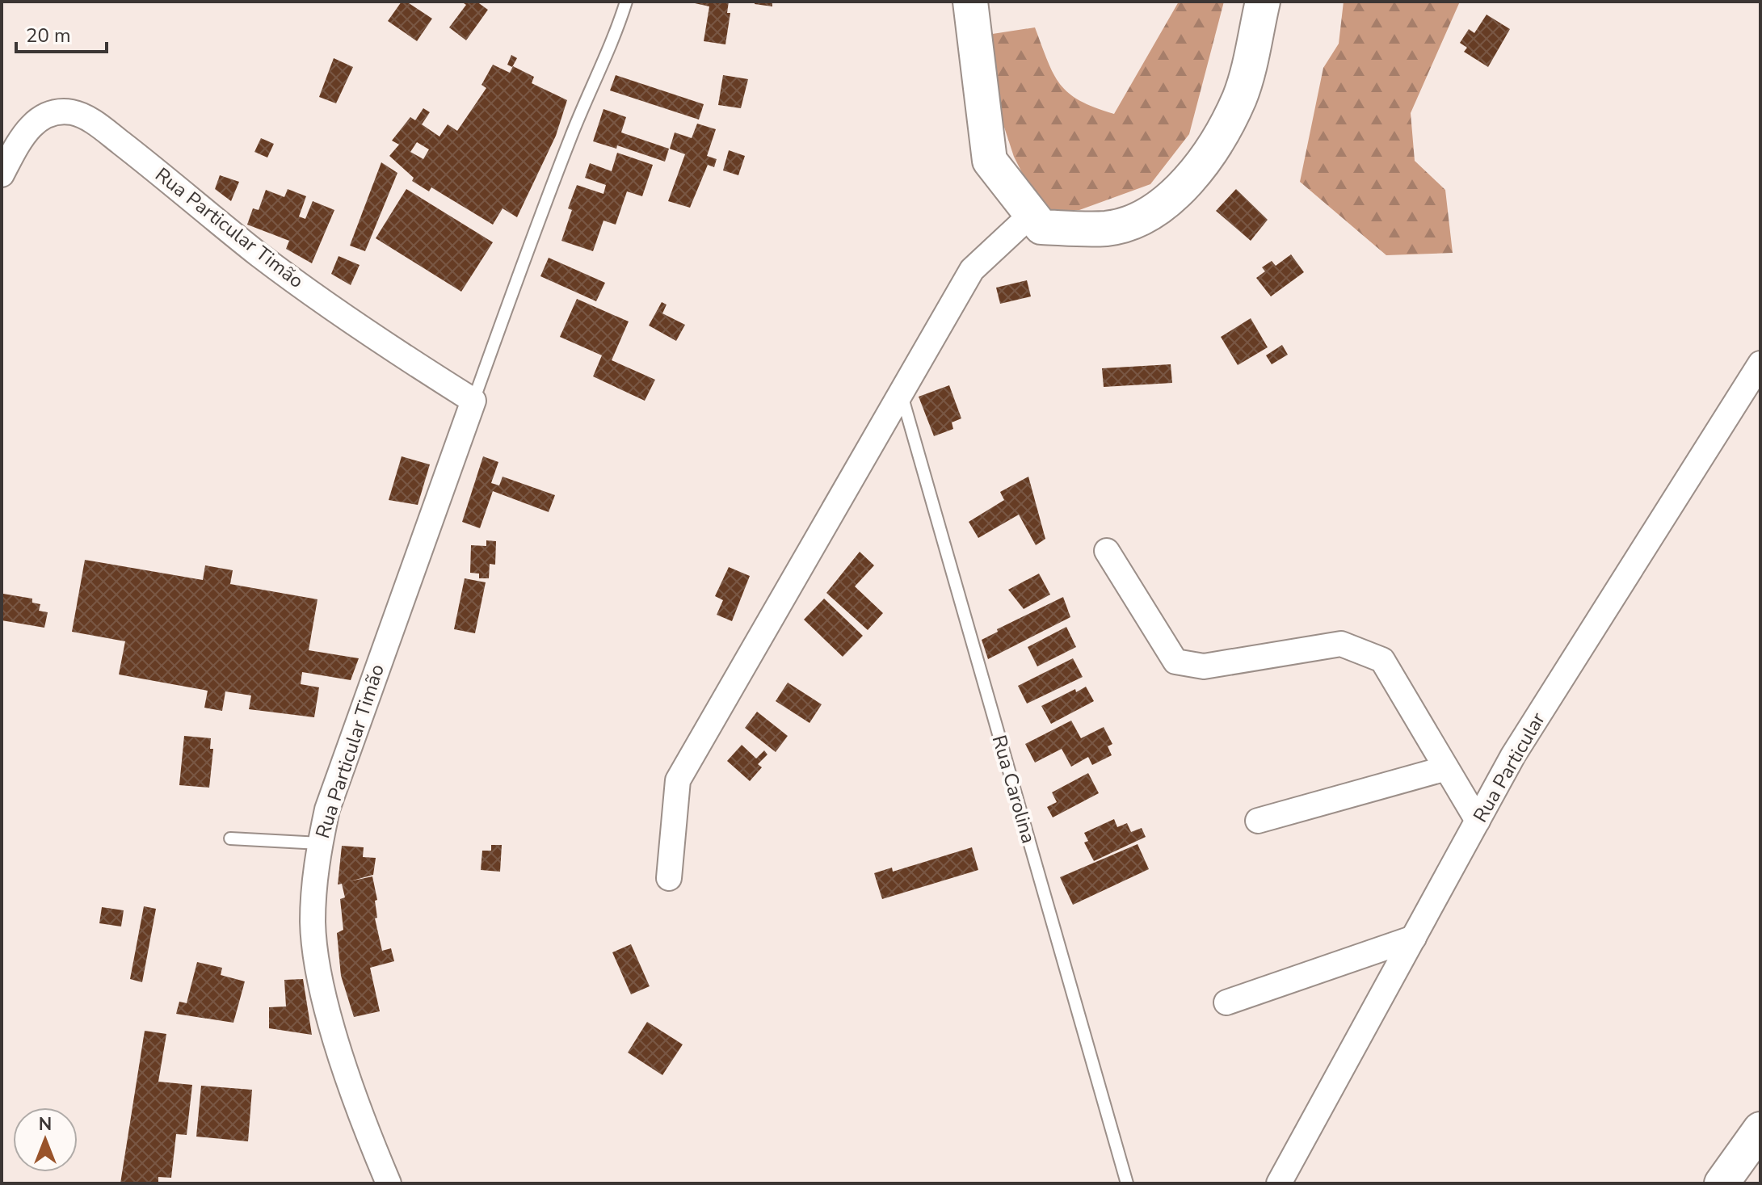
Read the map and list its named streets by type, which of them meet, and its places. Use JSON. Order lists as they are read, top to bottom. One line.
{"streets":{"street":["Rua Particular Timão","Rua Particular"],"lane":["Rua Carolina"]},"scale_bar":"20 m","north":"top"}
